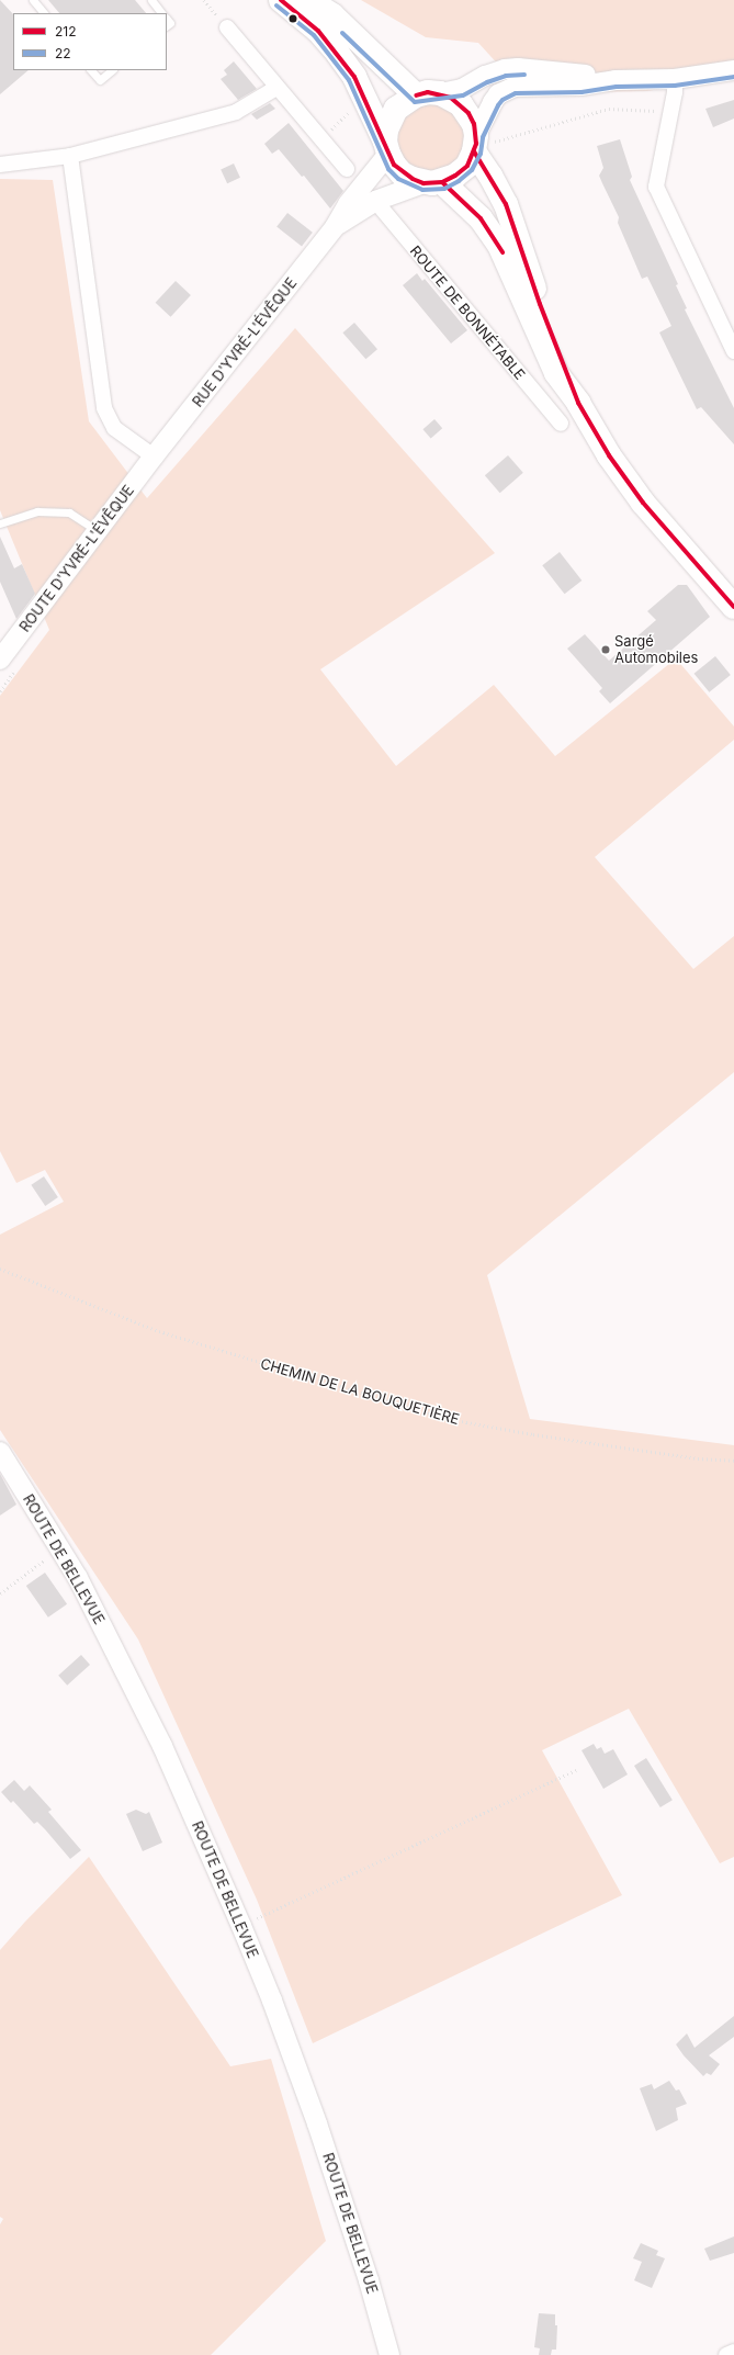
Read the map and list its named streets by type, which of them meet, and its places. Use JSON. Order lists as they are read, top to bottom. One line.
{"streets":{"street":["ROUTE DE BONNÉTABLE","RUE D'YVRÉ-L'ÉVÊQUE","ROUTE D'YVRÉ-L'ÉVÊQUE","ROUTE DE BELLEVUE"],"path":["CHEMIN DE LA BOUQUETIÈRE"]},"crossings":[["RUE D'YVRÉ-L'ÉVÊQUE","ROUTE D'YVRÉ-L'ÉVÊQUE"]],"places":["Sargé Automobiles"],"lines":["transit line 212","transit line 22"],"legend":["212","22"]}
